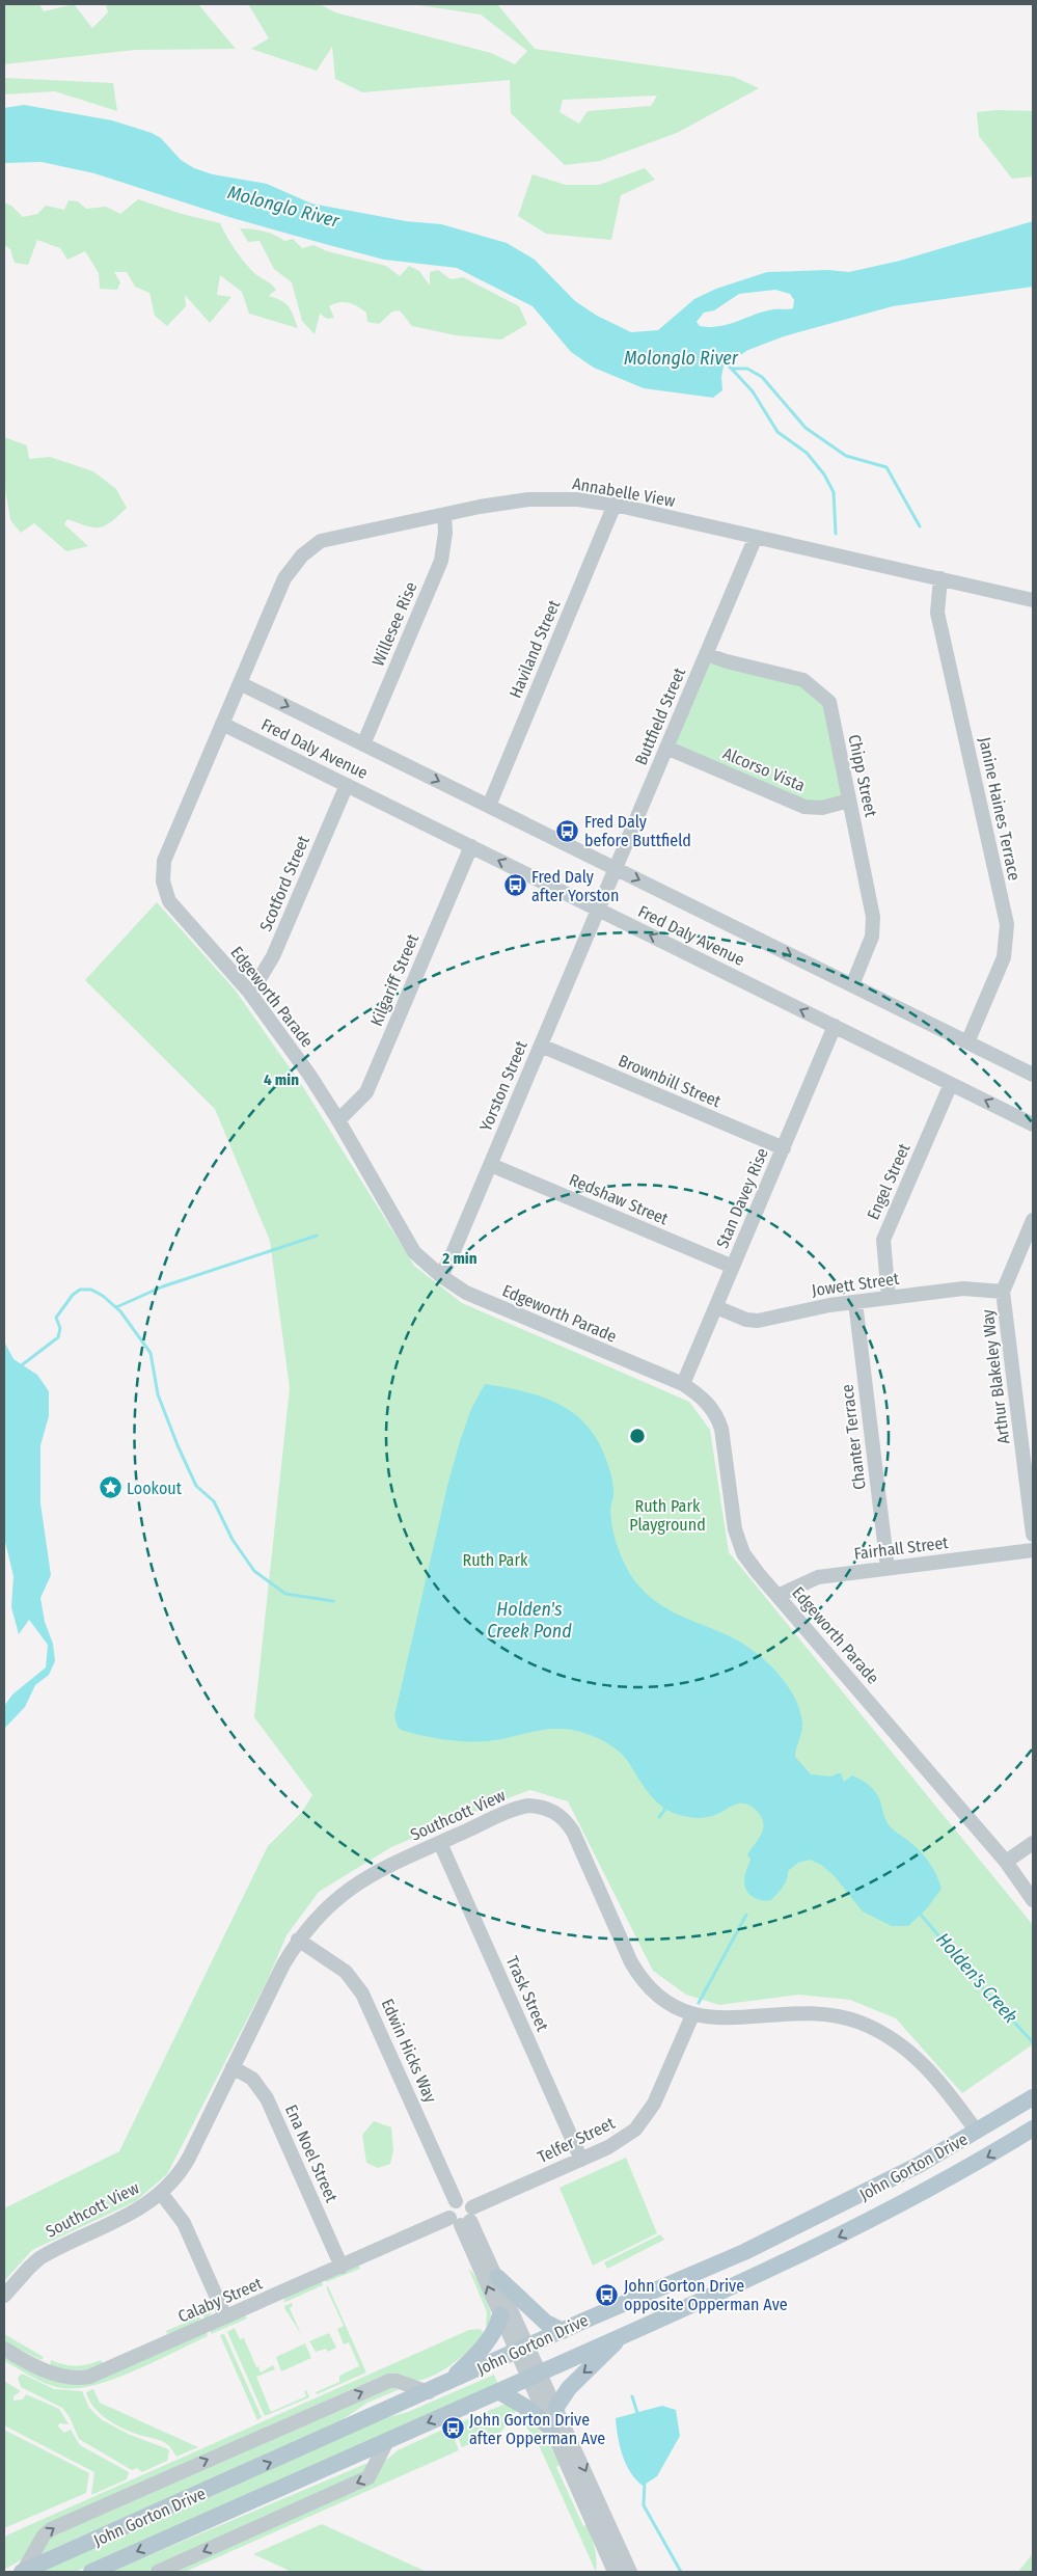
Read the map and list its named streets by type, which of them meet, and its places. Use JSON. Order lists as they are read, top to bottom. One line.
{"streets":{"main road":["John Gorton Drive"],"street":["Annabelle View","Willesee Rise","Haviland Street","Buttfield Street","Fred Daly Avenue","Alcorso Vista","Chipp Street","Janine Haines Terrace","Scotford Street","Kilgariff Street","Edgeworth Parade","Brownbill Street","Yorston Street","Engel Street","Stan Davey Rise","Redshaw Street","Jowett Street","Arthur Blakeley Way","Chanter Terrace","Fairhall Street","Southcott View","Trask Street","Edwin Hicks Way","Telfer Street","Ena Noel Street","Calaby Street"]},"crossings":[["Annabelle View","Willesee Rise"],["Annabelle View","Haviland Street"],["Annabelle View","Buttfield Street"],["Annabelle View","Fred Daly Avenue"],["Annabelle View","Janine Haines Terrace"],["Annabelle View","Edgeworth Parade"],["Willesee Rise","Fred Daly Avenue"],["Haviland Street","Fred Daly Avenue"],["Buttfield Street","Fred Daly Avenue"],["Buttfield Street","Alcorso Vista"],["Buttfield Street","Chipp Street"],["Buttfield Street","Yorston Street"],["Fred Daly Avenue","Chipp Street"],["Fred Daly Avenue","Janine Haines Terrace"],["Fred Daly Avenue","Scotford Street"],["Fred Daly Avenue","Kilgariff Street"],["Fred Daly Avenue","Edgeworth Parade"],["Fred Daly Avenue","Yorston Street"],["Fred Daly Avenue","Engel Street"],["Fred Daly Avenue","Stan Davey Rise"],["Alcorso Vista","Chipp Street"],["Scotford Street","Edgeworth Parade"],["Kilgariff Street","Edgeworth Parade"],["Edgeworth Parade","Yorston Street"],["Edgeworth Parade","Stan Davey Rise"],["Edgeworth Parade","Fairhall Street"],["Brownbill Street","Yorston Street"],["Brownbill Street","Stan Davey Rise"],["Yorston Street","Redshaw Street"],["Engel Street","Jowett Street"],["Stan Davey Rise","Redshaw Street"],["Stan Davey Rise","Jowett Street"],["Jowett Street","Arthur Blakeley Way"],["Jowett Street","Chanter Terrace"],["Chanter Terrace","Fairhall Street"],["Southcott View","Trask Street"],["Southcott View","Edwin Hicks Way"],["Southcott View","Telfer Street"],["Southcott View","Ena Noel Street"],["Southcott View","John Gorton Drive"],["Trask Street","Telfer Street"],["Edwin Hicks Way","Telfer Street"],["Edwin Hicks Way","Calaby Street"],["Telfer Street","Calaby Street"],["Ena Noel Street","Calaby Street"]],"water":["Molonglo River","Holden's Creek Pond","Holden's Creek"],"parks":["Ruth Park Playground","Ruth Park"],"places":{"bus stop":["Fred Daly before Buttfield","Fred Daly after Yorston","John Gorton Drive opposite Opperman Ave","John Gorton Drive after Opperman Ave"],"place":["Lookout"]},"rings":["4 min","2 min"]}
